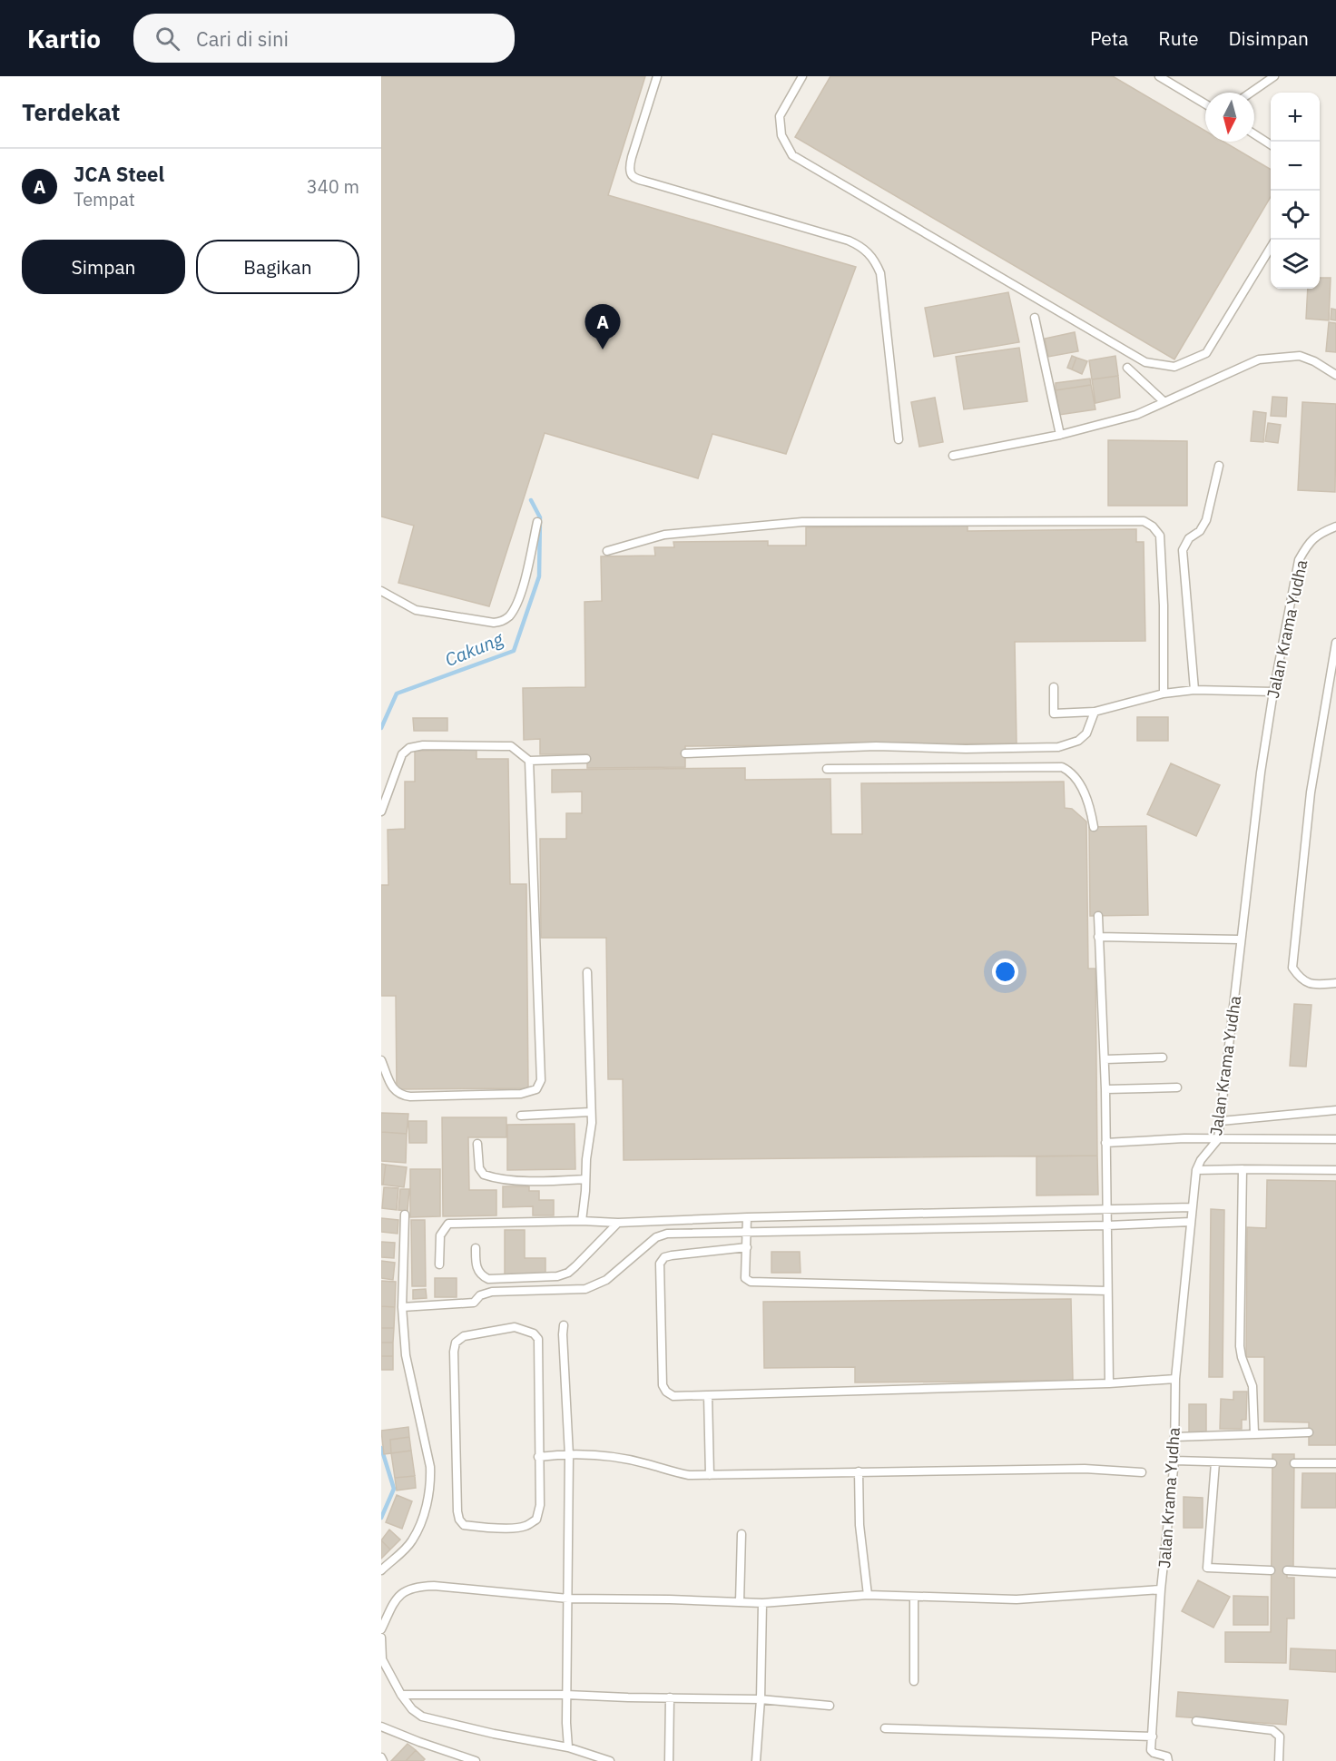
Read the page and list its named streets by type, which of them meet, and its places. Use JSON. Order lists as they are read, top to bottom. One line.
{"streets":{"lane":["Jalan Krama Yudha"]},"water":["Cakung"],"north":"bottom","page":{"header":"Kartio","search":"Cari di sini","nav":["Peta","Rute","Disimpan"],"heading":"Terdekat","map_buttons":["+","−"],"list":[{"mark":"A","name":"JCA Steel","note":"Tempat","value":"340 m"}],"buttons":["Simpan","Bagikan"],"pins":"A"}}
